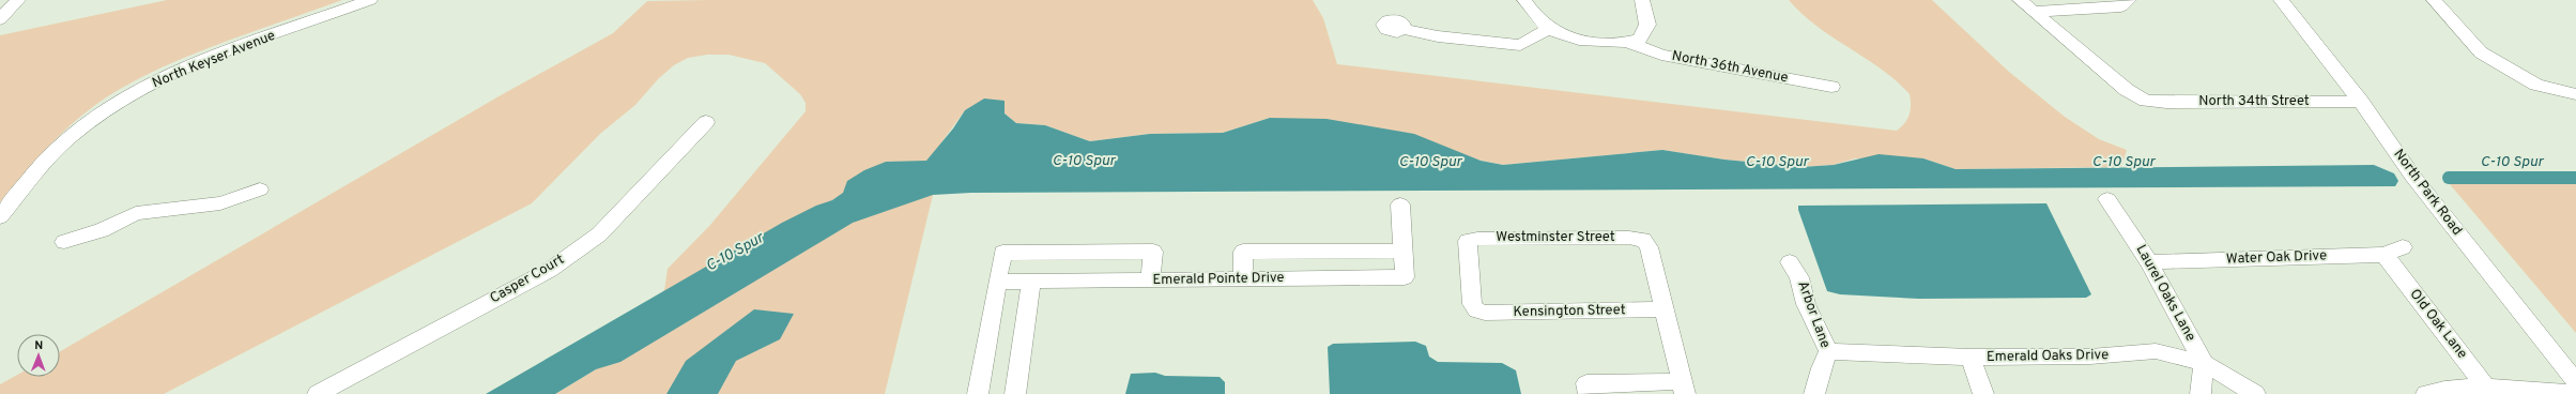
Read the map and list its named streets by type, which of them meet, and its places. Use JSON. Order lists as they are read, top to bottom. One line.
{"streets":{"street":["North Keyser Avenue","North 36th Avenue","North 34th Street","North Park Road","Westminster Street","Water Oak Drive","Casper Court","Emerald Pointe Drive","Laurel Oaks Lane","Kensington Street","Arbor Lane","Old Oak Lane","Emerald Oaks Drive"]},"crossings":[["North 34th Street","North Park Road"],["Westminster Street","Kensington Street"],["Water Oak Drive","Laurel Oaks Lane"],["Water Oak Drive","Old Oak Lane"],["Laurel Oaks Lane","Emerald Oaks Drive"],["Arbor Lane","Emerald Oaks Drive"]],"water":["C-10 Spur"],"north":"top"}
